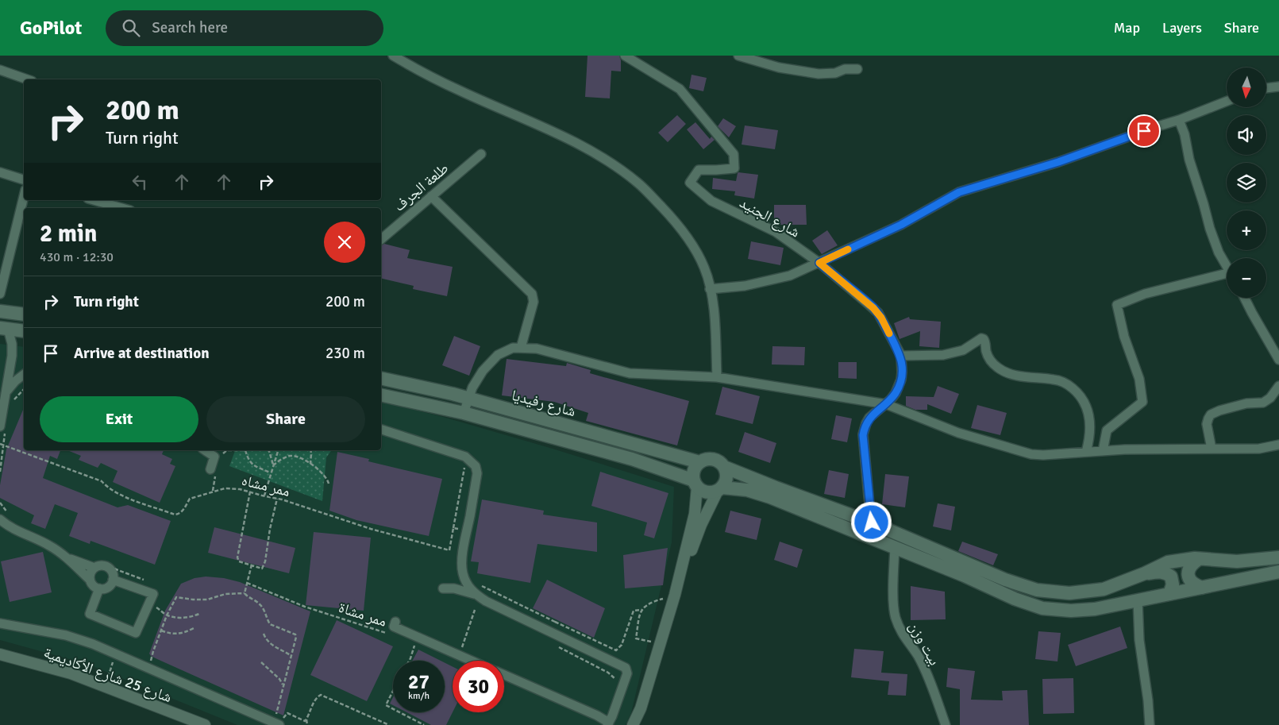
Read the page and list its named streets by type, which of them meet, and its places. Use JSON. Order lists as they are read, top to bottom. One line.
{"streets":{"main road":["شارع رفيديا"],"street":["طلعة الجرف","شارع الجنيد","بيت وزن","شارع 25 شارع الأكاديمية"],"path":["ممر مشاه","ممر مشاة"]},"north":"bottom","page":{"header":"GoPilot","search":"Search here","nav":["Map","Layers","Share"],"map_buttons":["+","−"],"turn":["200 m","Turn right"],"heading":["2 min","430 m · 12:30"],"list":[{"name":"Turn right","value":"200 m"},{"name":"Arrive at destination","value":"230 m"}],"buttons":["Exit","Share"],"speed":"27 km/h","limit":"30"}}
